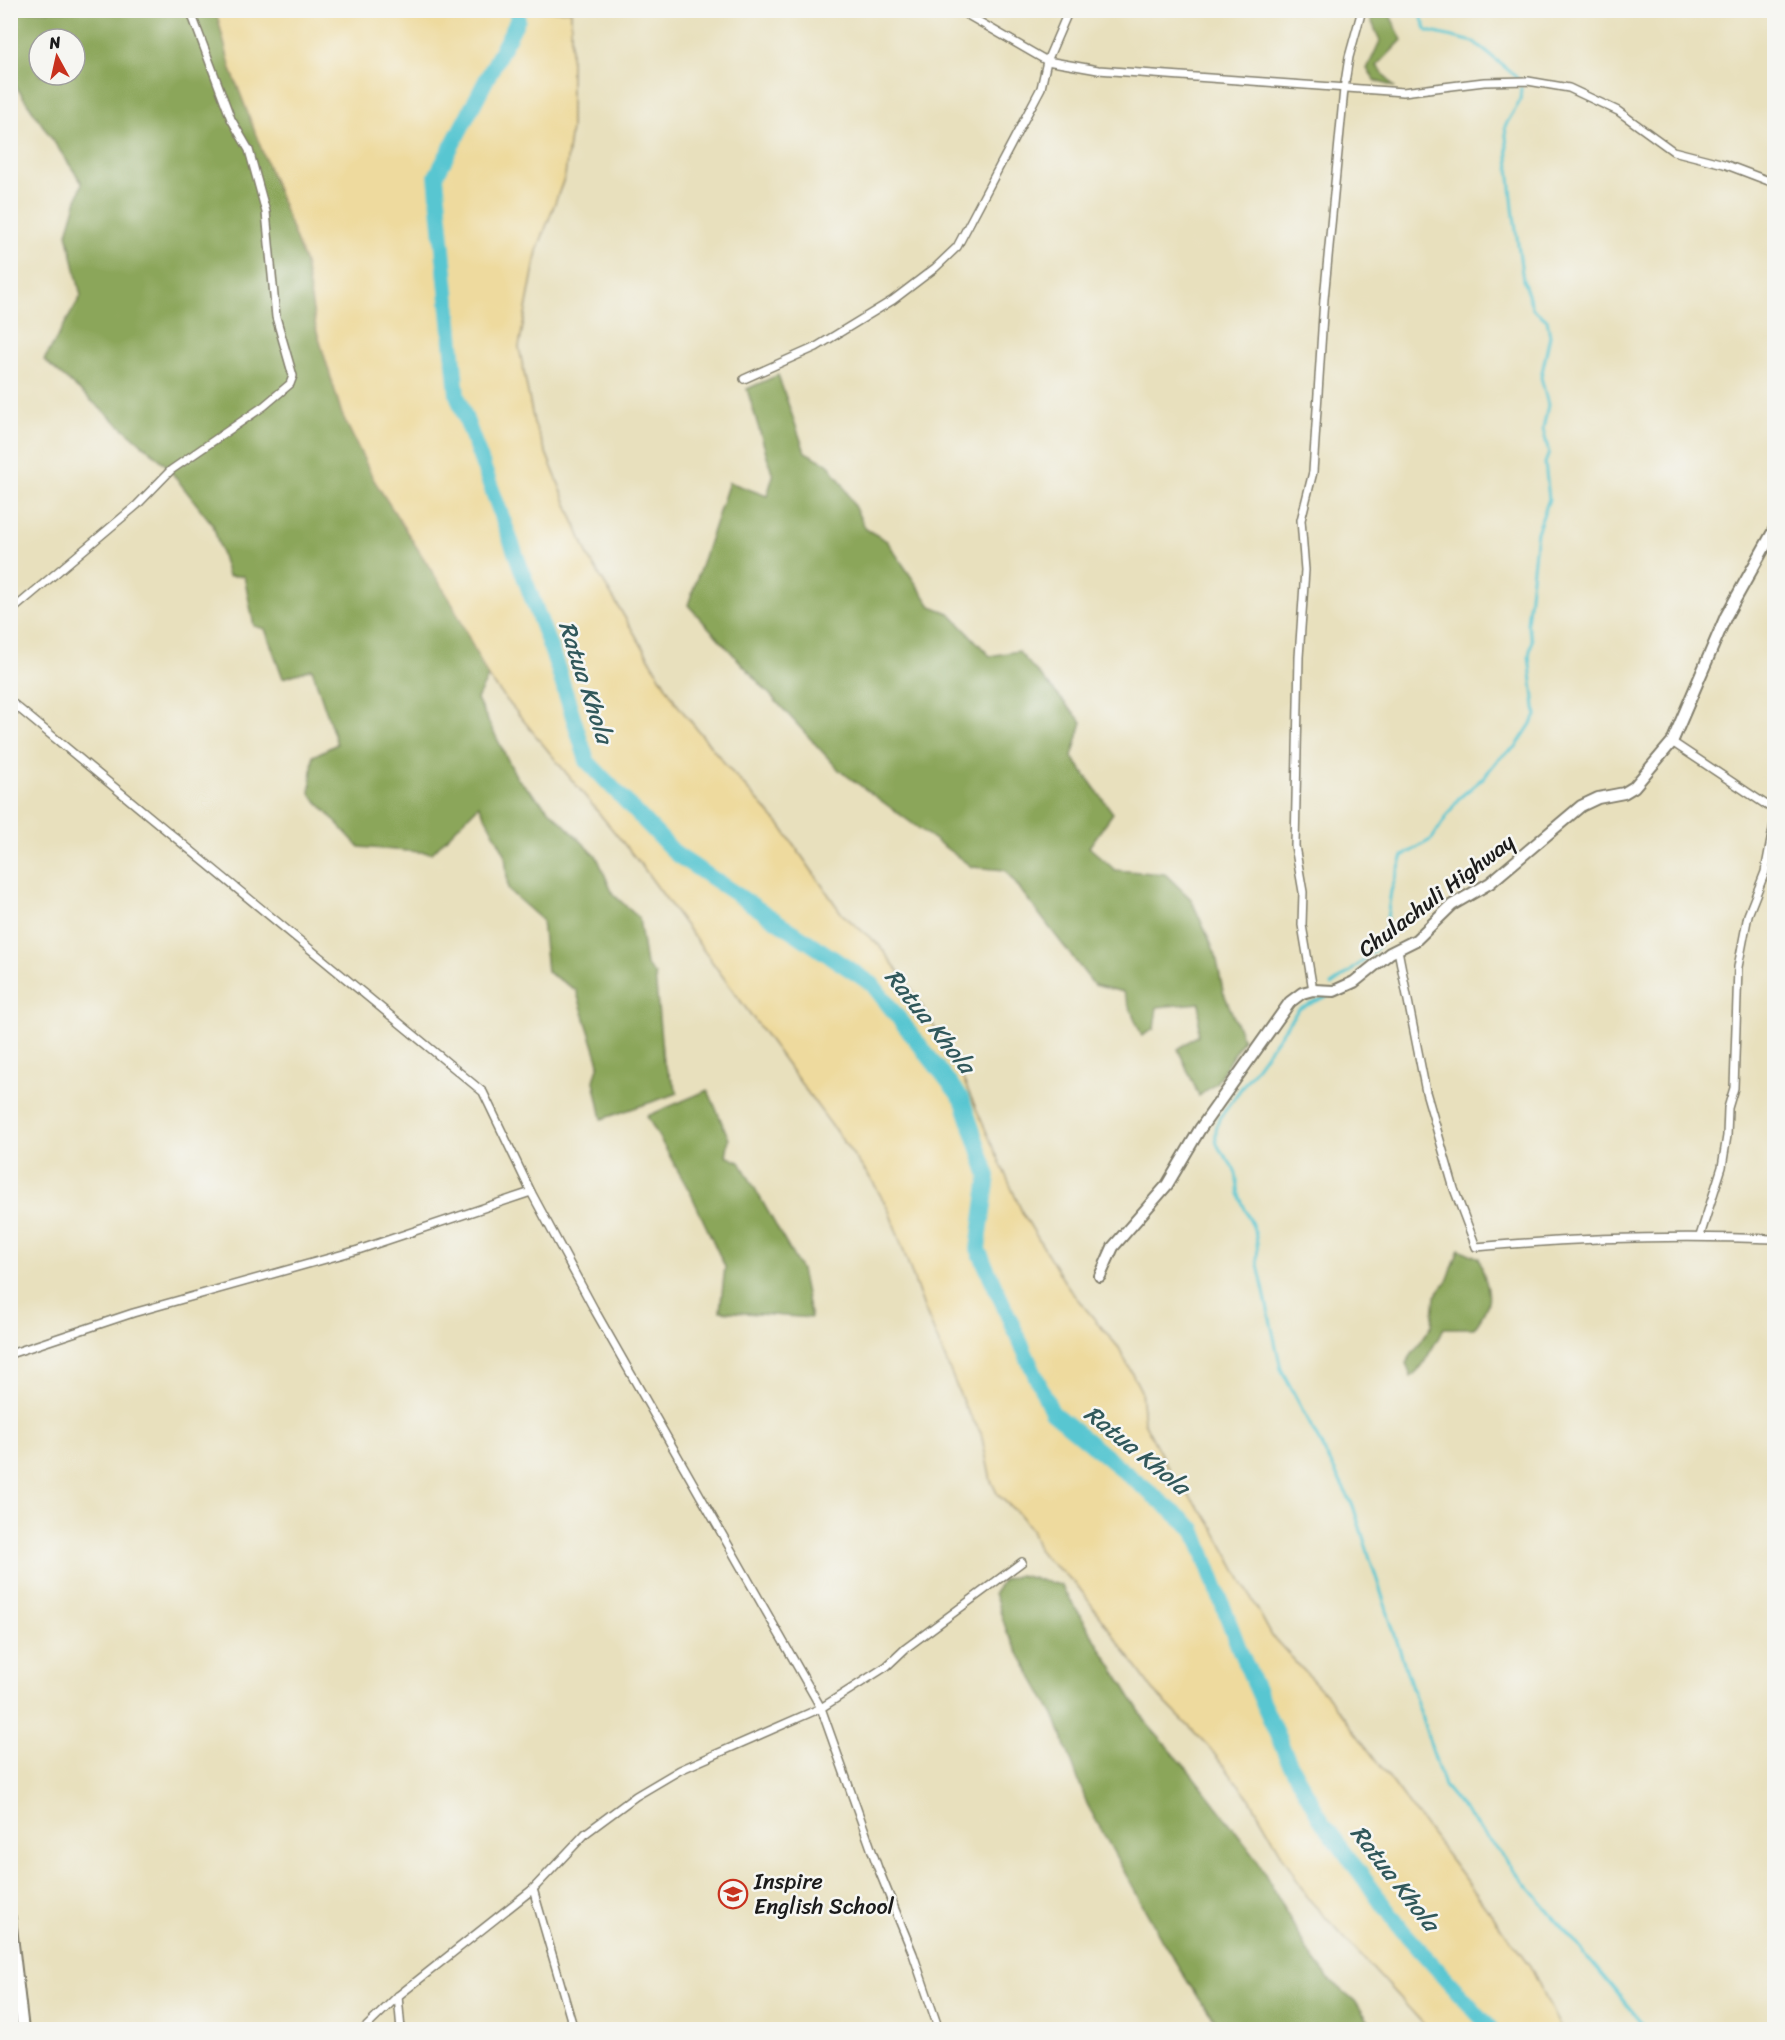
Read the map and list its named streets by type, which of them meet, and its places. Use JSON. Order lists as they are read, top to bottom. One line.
{"streets":{"street":["Chulachuli Highway"]},"water":["Ratua Khola"],"places":{"school or university":["Inspire English School"]},"north":"top"}
